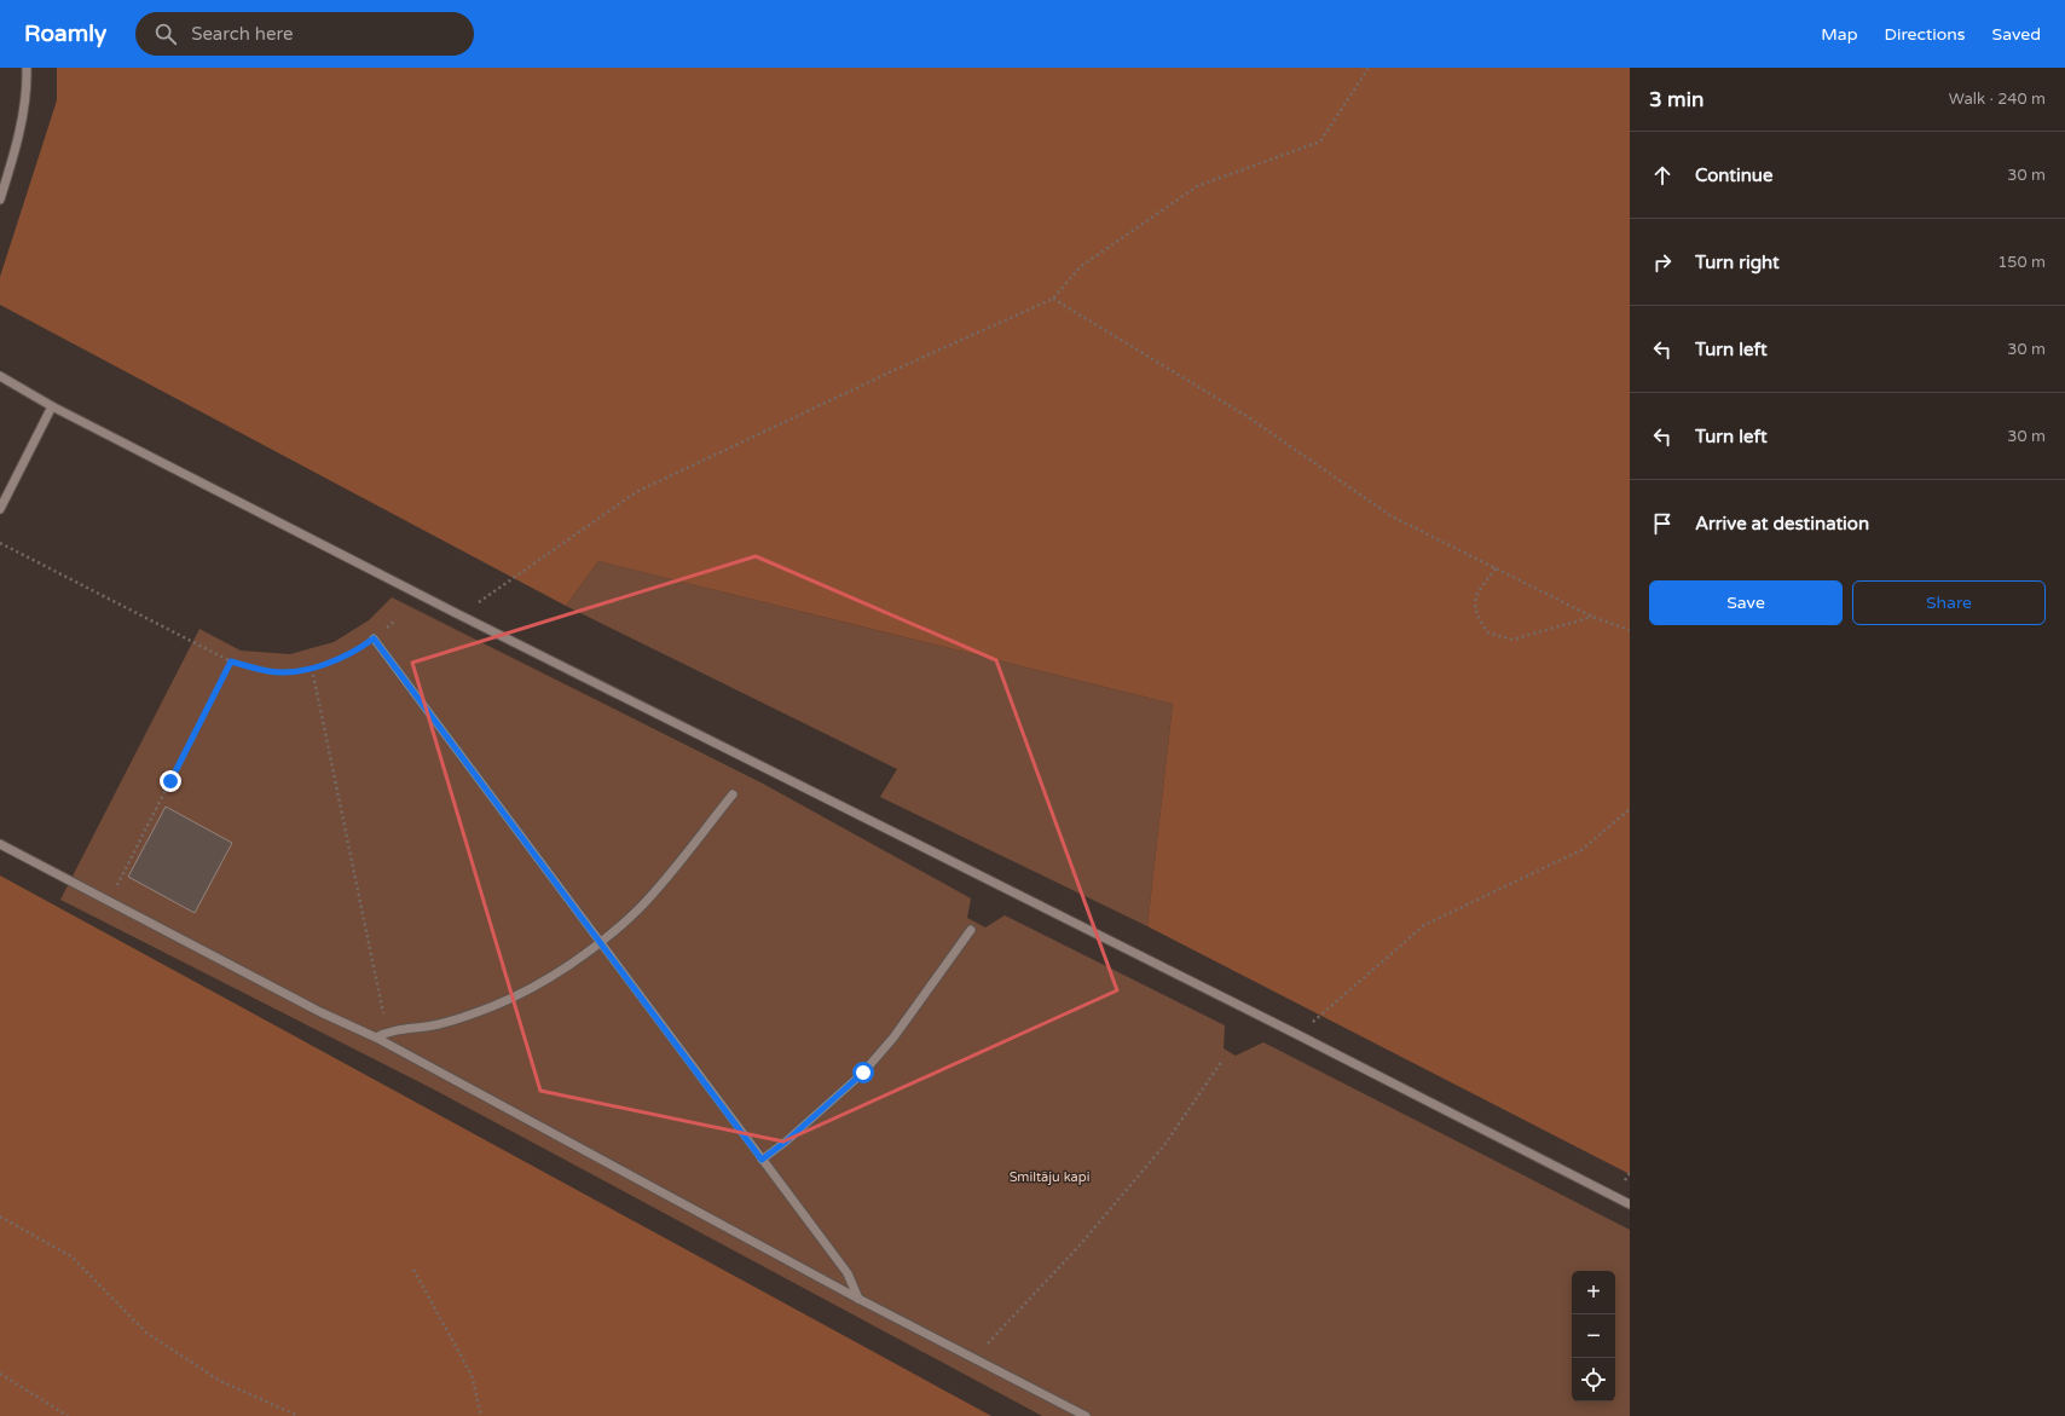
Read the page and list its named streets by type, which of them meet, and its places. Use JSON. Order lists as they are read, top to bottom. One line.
{"parks":["Smiltāju kapi"],"page":{"header":"Roamly","search":"Search here","nav":["Map","Directions","Saved"],"heading":["3 min","Walk · 240 m"],"list":[["Continue","30 m"],["Turn right","150 m"],["Turn left","30 m"],["Turn left","30 m"],"Arrive at destination"],"buttons":["Save","Share"],"map_buttons":["+","−"]}}
